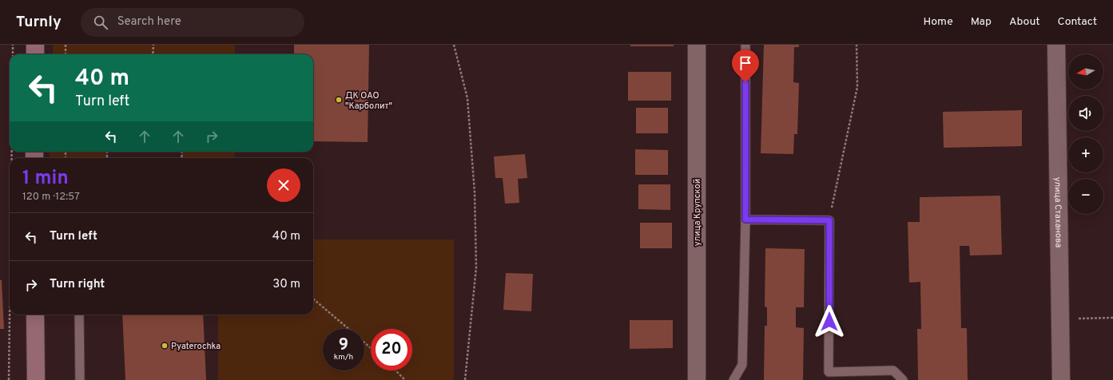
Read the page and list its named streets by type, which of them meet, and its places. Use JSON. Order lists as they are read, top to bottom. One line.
{"streets":{"street":["улица Крупской","улица Стаханова"]},"places":["ДК ОАО \"Карболит\"","Pyaterochka"],"north":"left","page":{"header":"Turnly","search":"Search here","nav":["Home","Map","About","Contact"],"map_buttons":["+","−"],"turn":["40 m","Turn left"],"heading":["1 min","120 m · 12:57"],"list":[{"name":"Turn left","value":"40 m"},{"name":"Turn right","value":"30 m"}],"speed":"9 km/h","limit":"20"}}
